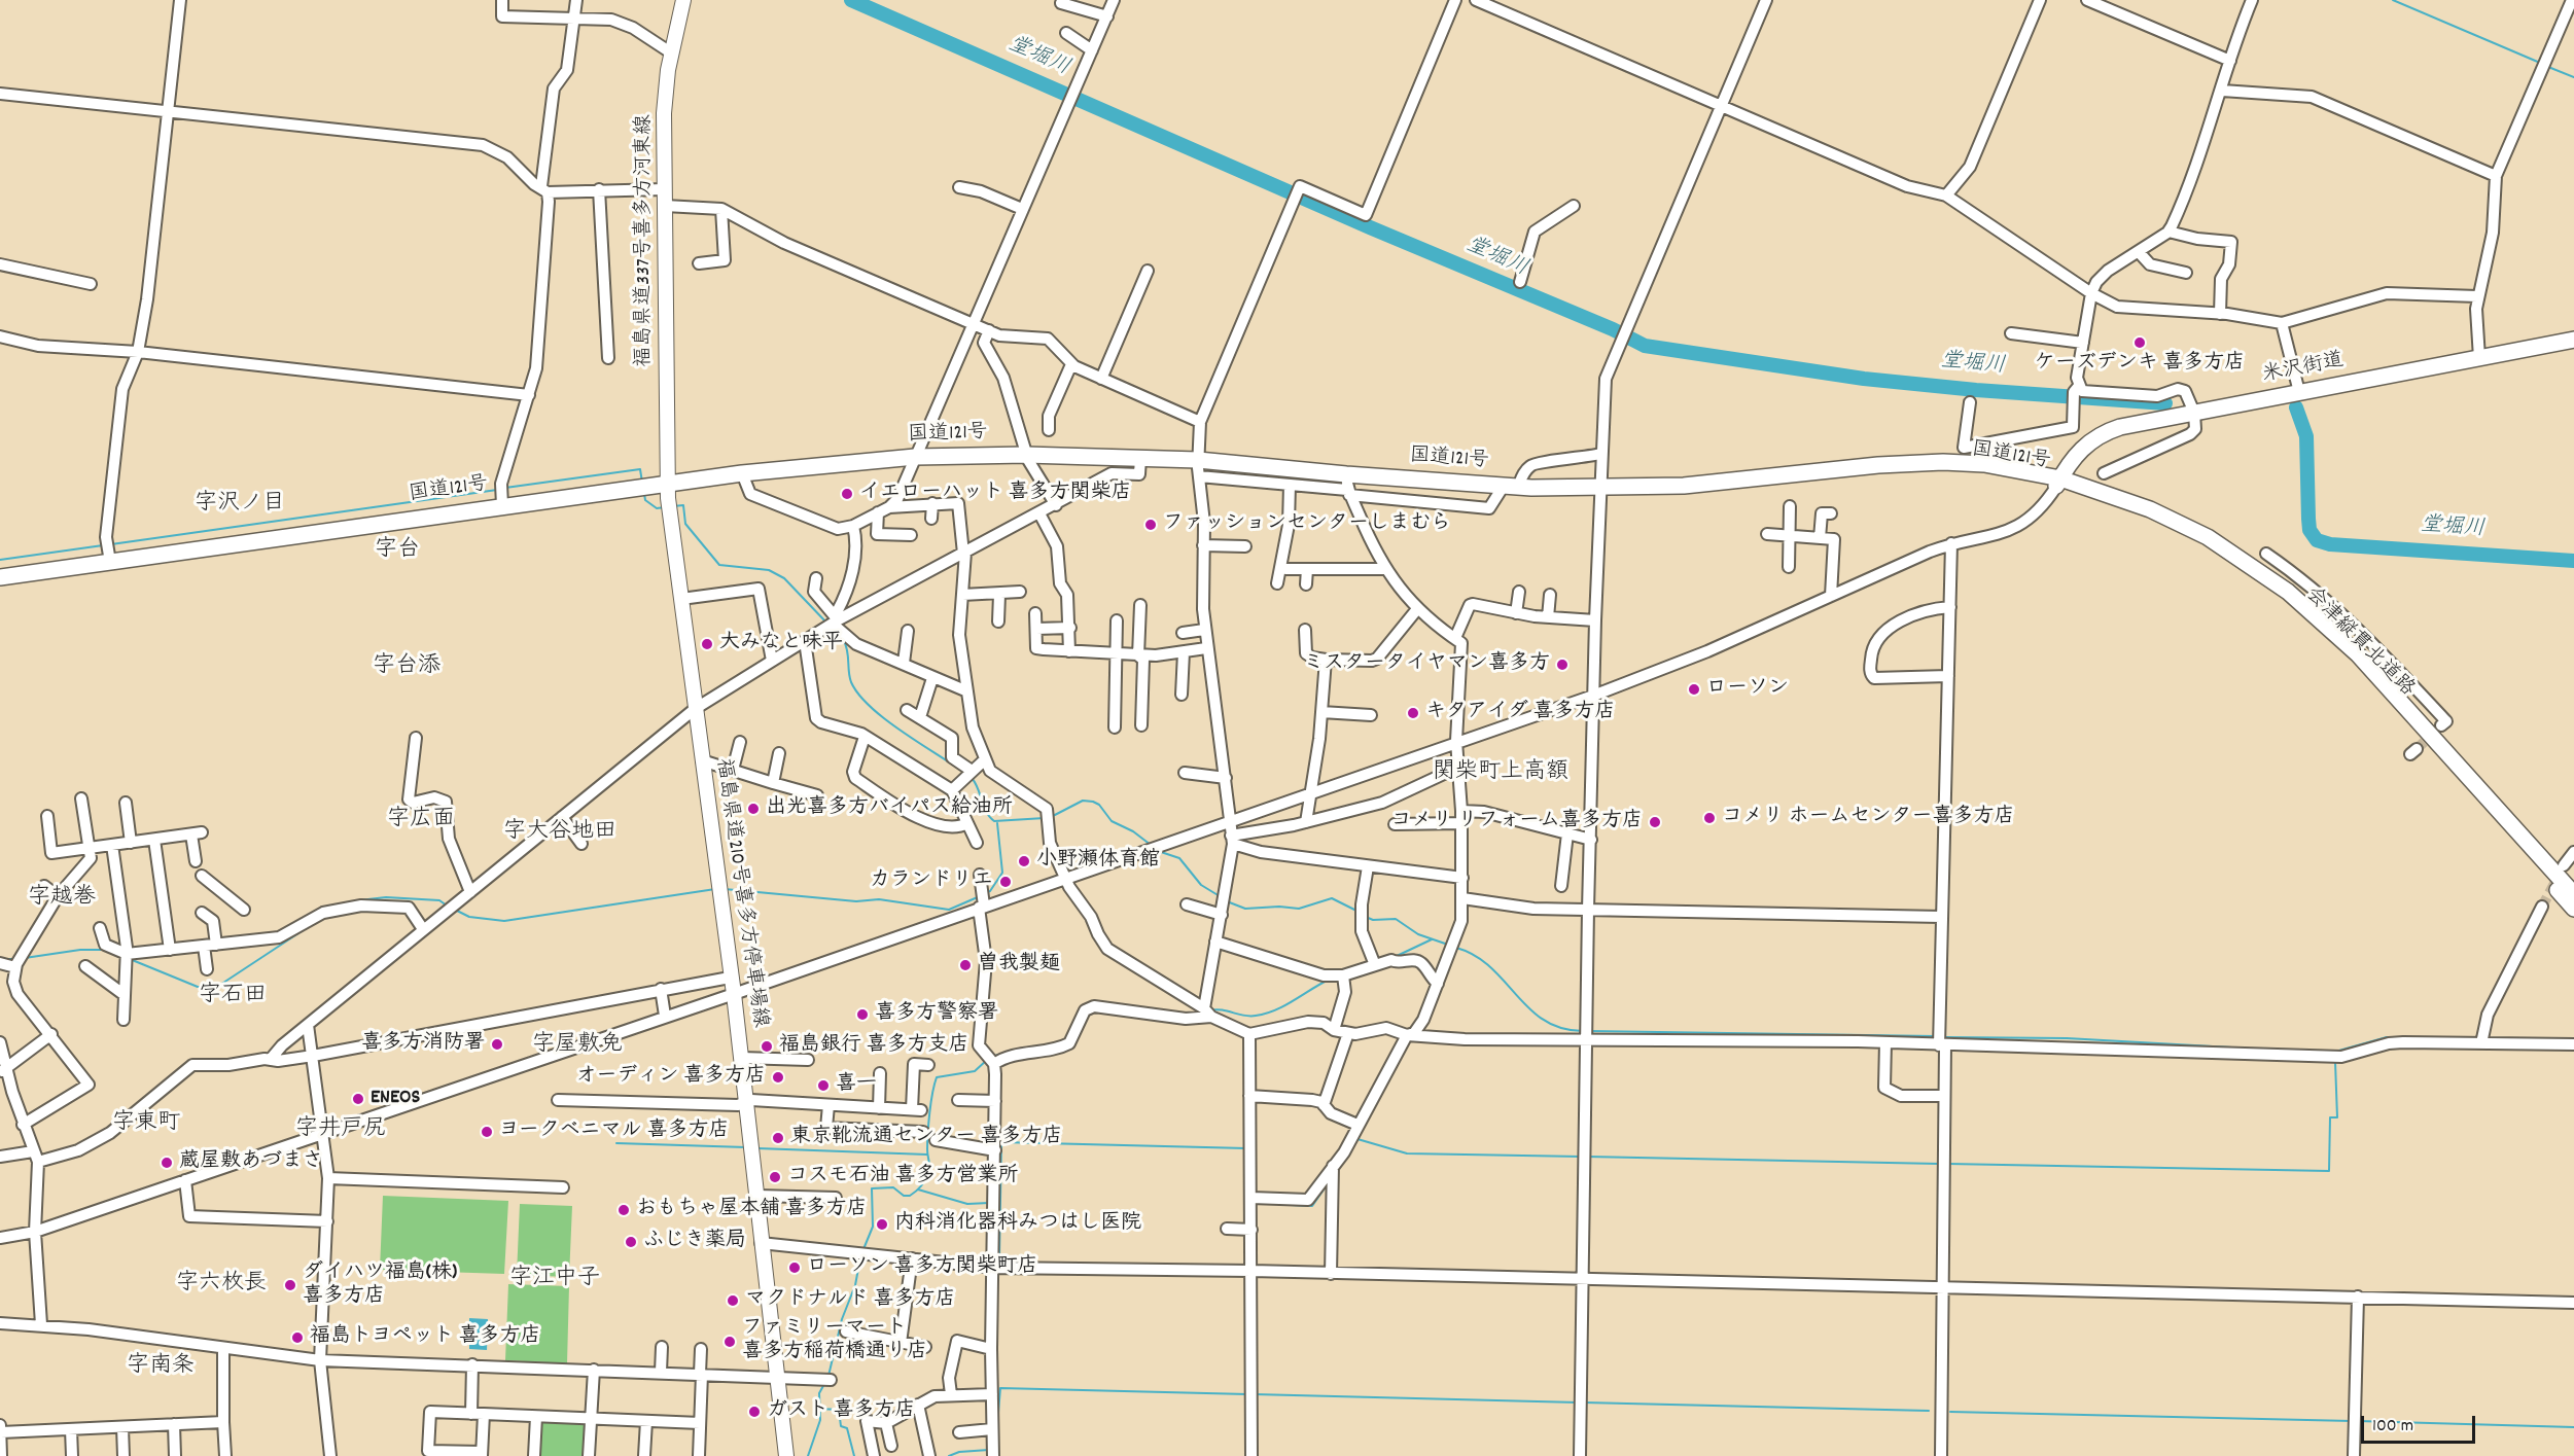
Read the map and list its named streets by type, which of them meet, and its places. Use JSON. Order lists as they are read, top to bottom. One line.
{"streets":{"highway":["米沢街道","国道121号","会津縦貫北道路"],"main road":["福島県道337号喜多方河東線","福島県道210号喜多方停車場線"]},"crossings":[["福島県道337号喜多方河東線","国道121号"],["福島県道337号喜多方河東線","福島県道210号喜多方停車場線"],["米沢街道","国道121号"],["米沢街道","会津縦貫北道路"],["国道121号","会津縦貫北道路"],["国道121号","福島県道210号喜多方停車場線"]],"districts":["字沢ノ目","字台","字台添","関柴町上高額","字広面","字大谷地田","字越巻","字石田","字屋敷免","字東町","字井戸尻","字江中子","字六枚長","字南条"],"water":["堂堀川"],"places":["ケーズデンキ 喜多方店","イエローハット 喜多方関柴店","ファッションセンターしまむら","大みなと味平","ミスタータイヤマン喜多方","ローソン","キタアイダ 喜多方店","出光喜多方バイパス給油所","コメリ ホームセンター喜多方店","コメリ リフォーム喜多方店","小野瀬体育館","カランドリエ","曽我製麺","喜多方警察署","喜多方消防署","福島銀行 喜多方支店","オーディン 喜多方店","喜一","ENEOS","ヨークベニマル 喜多方店","東京靴流通センター 喜多方店","蔵屋敷あづまさ","コスモ石油 喜多方営業所","おもちゃ屋本舗 喜多方店","内科消化器科みつはし医院","ふじき薬局","ローソン 喜多方関柴町店","ダイハツ福島(株) 喜多方店","マクドナルド 喜多方店","福島トヨペット 喜多方店","ファミリーマート 喜多方稲荷橋通り店","ガスト 喜多方店"],"scale_bar":"100 m"}
